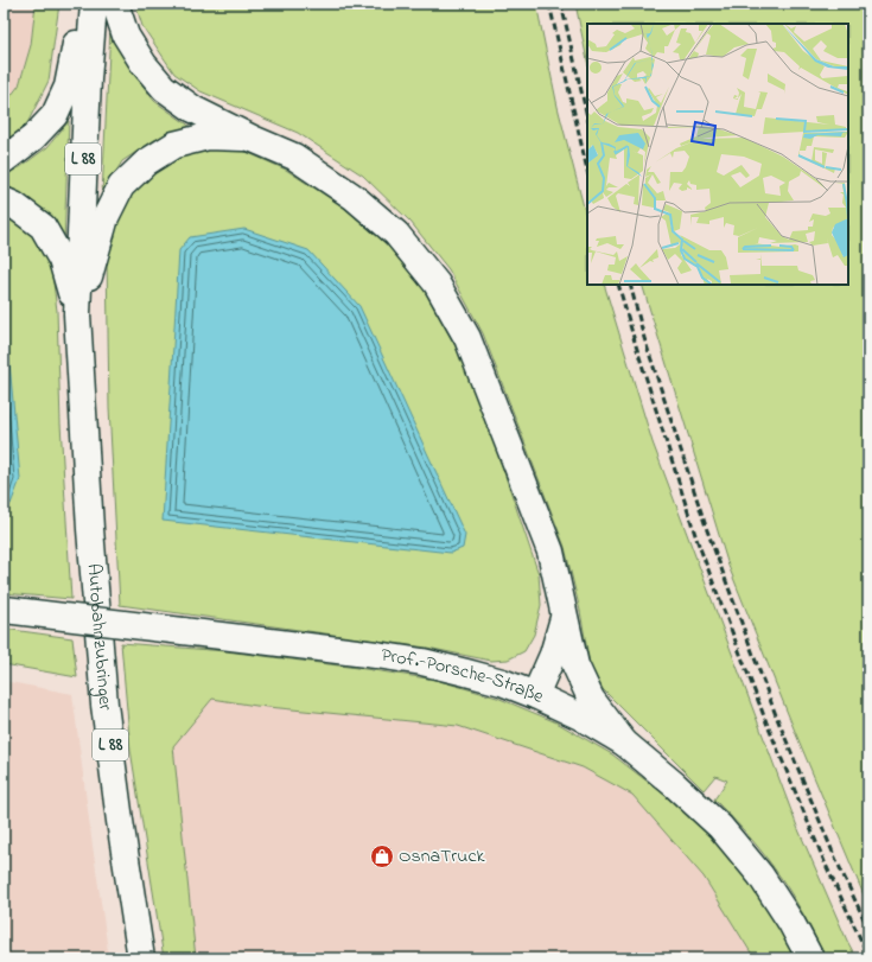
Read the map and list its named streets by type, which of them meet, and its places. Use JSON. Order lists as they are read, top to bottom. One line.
{"streets":{"main road":["L 88","Autobahnzubringer","Prof.-Porsche-Straße"]},"crossings":[["L 88","Autobahnzubringer"]],"places":{"shop":["OsnaTruck"]}}
